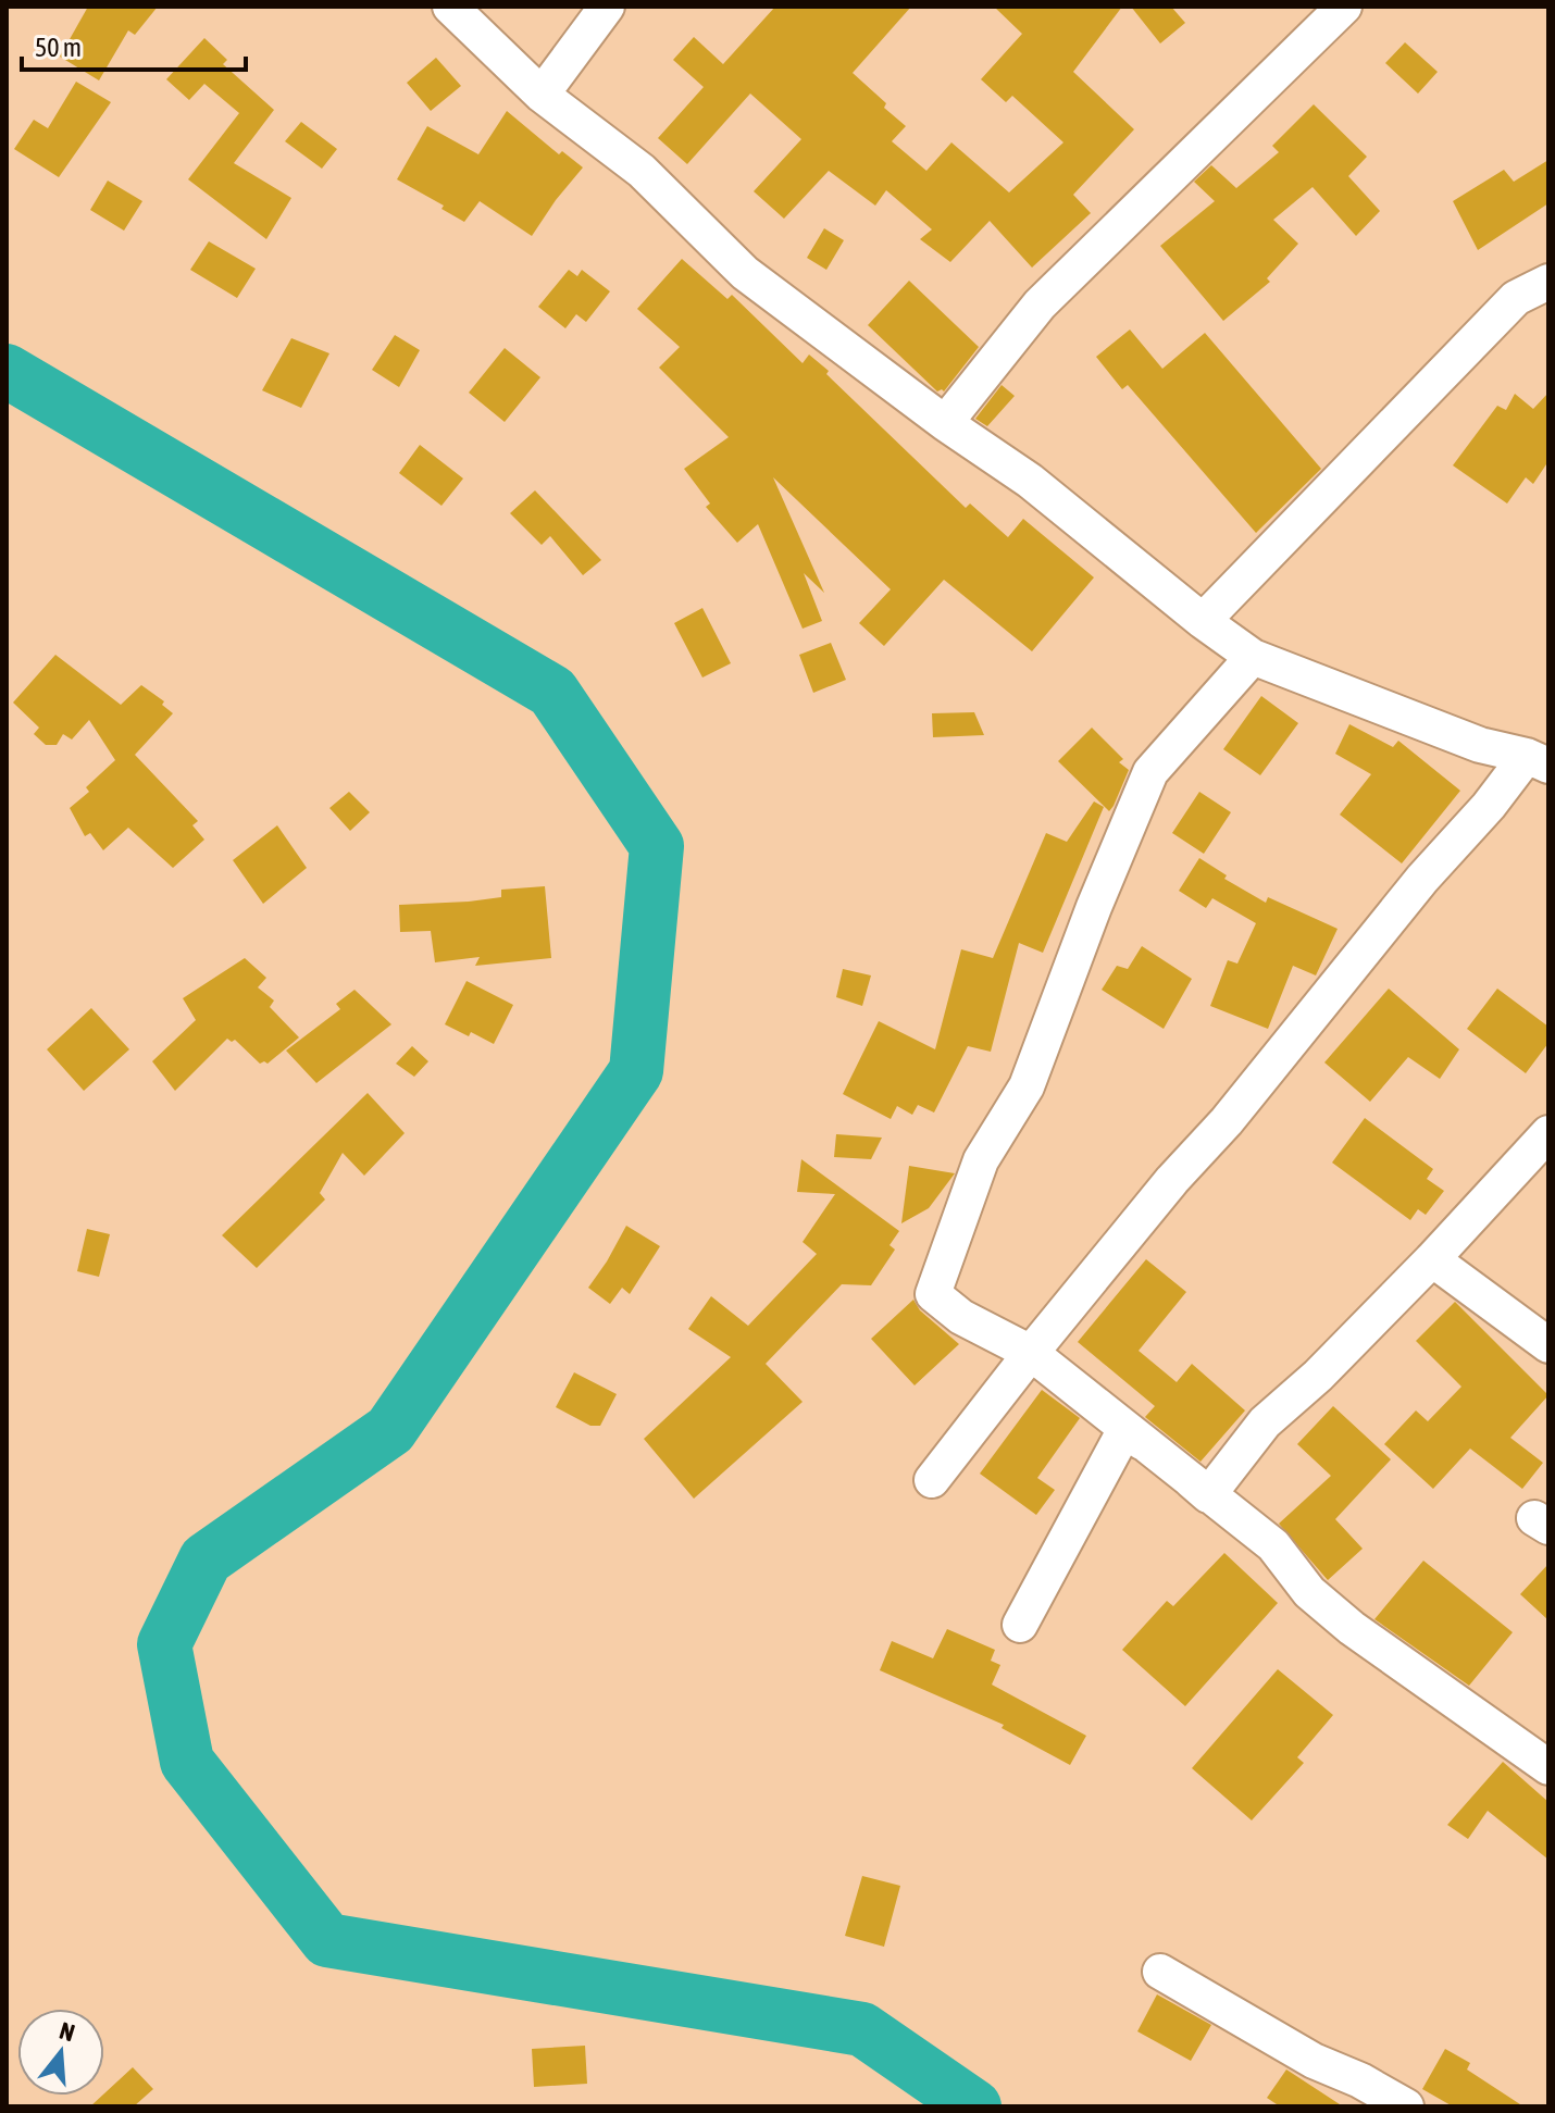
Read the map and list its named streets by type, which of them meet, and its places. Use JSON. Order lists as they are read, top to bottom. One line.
{"scale_bar":"50 m","north":"top"}
